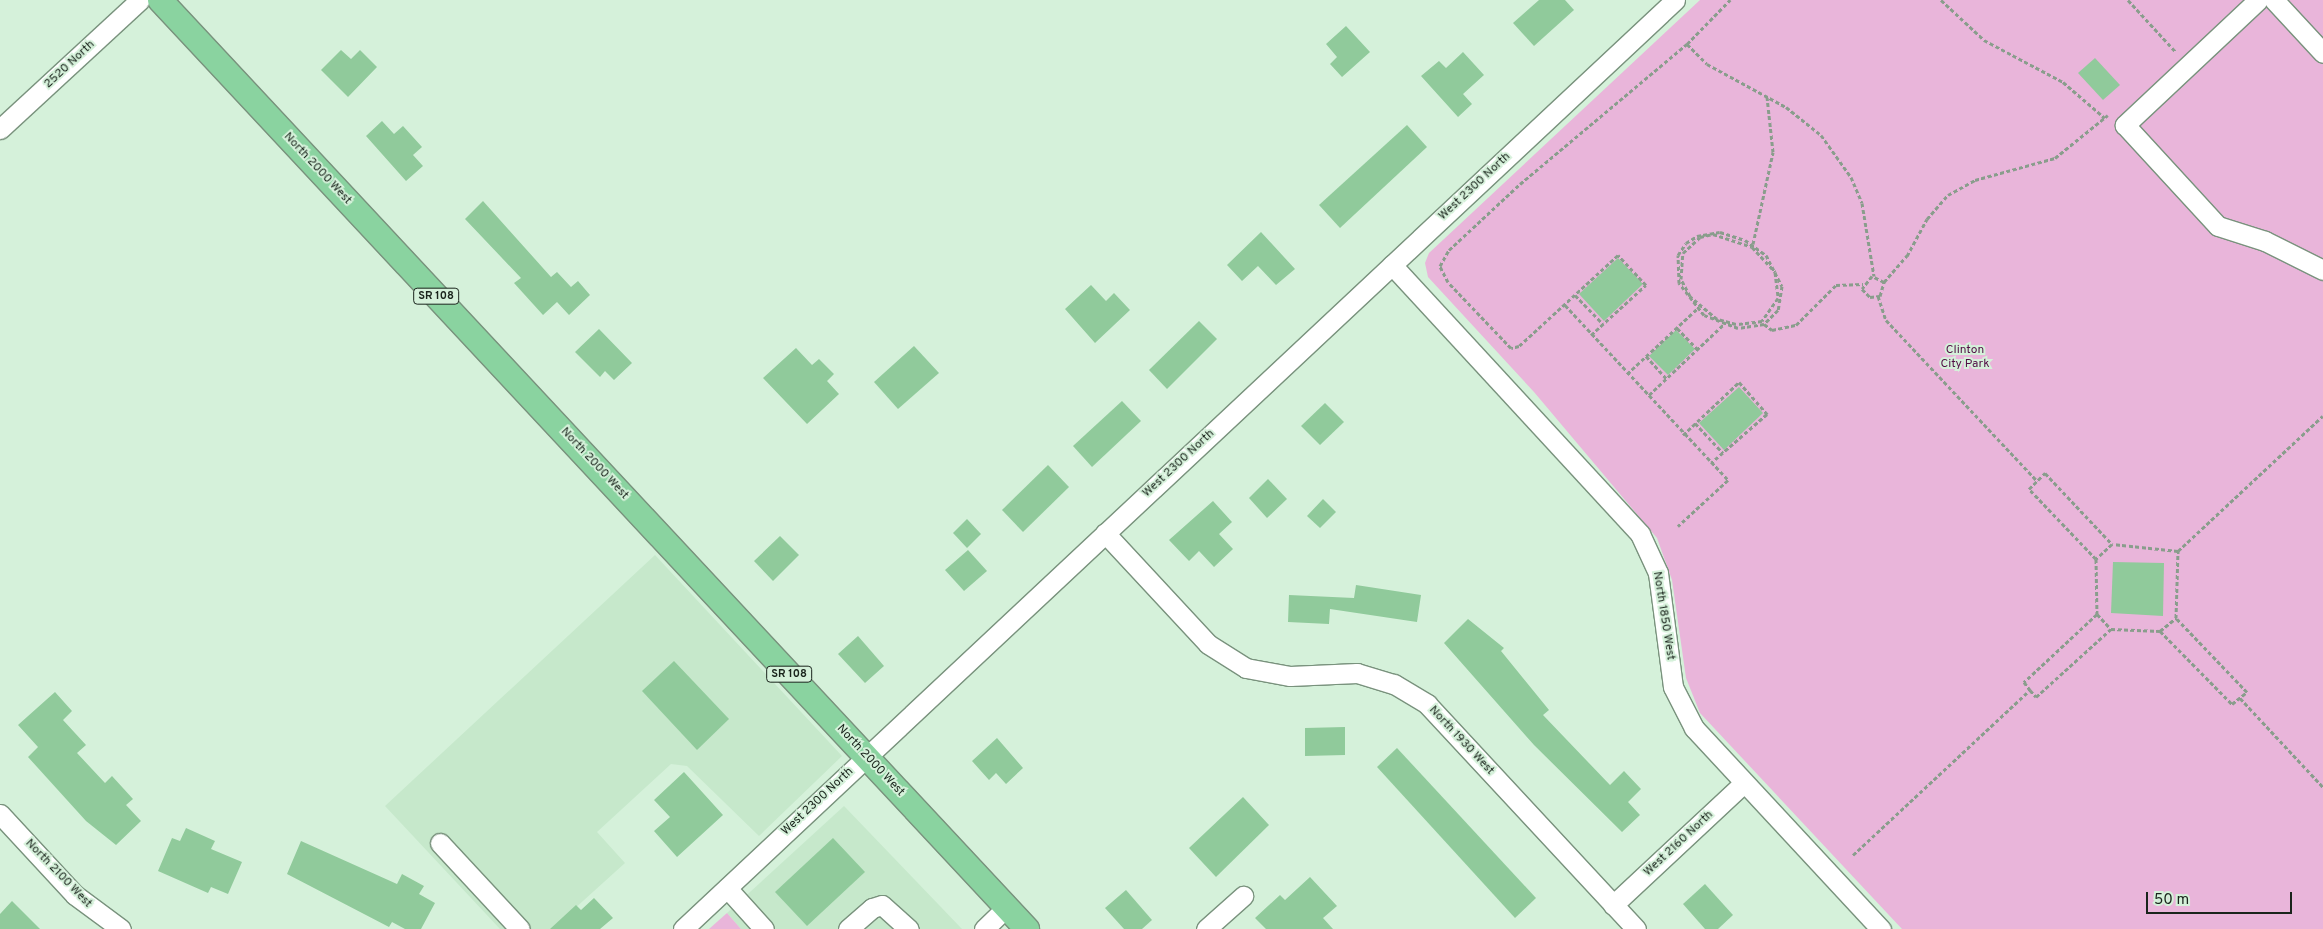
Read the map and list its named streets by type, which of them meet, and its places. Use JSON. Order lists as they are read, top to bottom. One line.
{"streets":{"main road":["North 2000 West","SR 108"],"street":["2520 North","West 2300 North","North 1850 West","North 1930 West","West 2160 North","North 2100 West"]},"crossings":[["North 2000 West","West 2300 North"],["West 2300 North","North 1850 West"],["West 2300 North","North 1930 West"],["North 1850 West","West 2160 North"],["North 1930 West","West 2160 North"]],"parks":["Clinton City Park"],"scale_bar":"50 m"}
